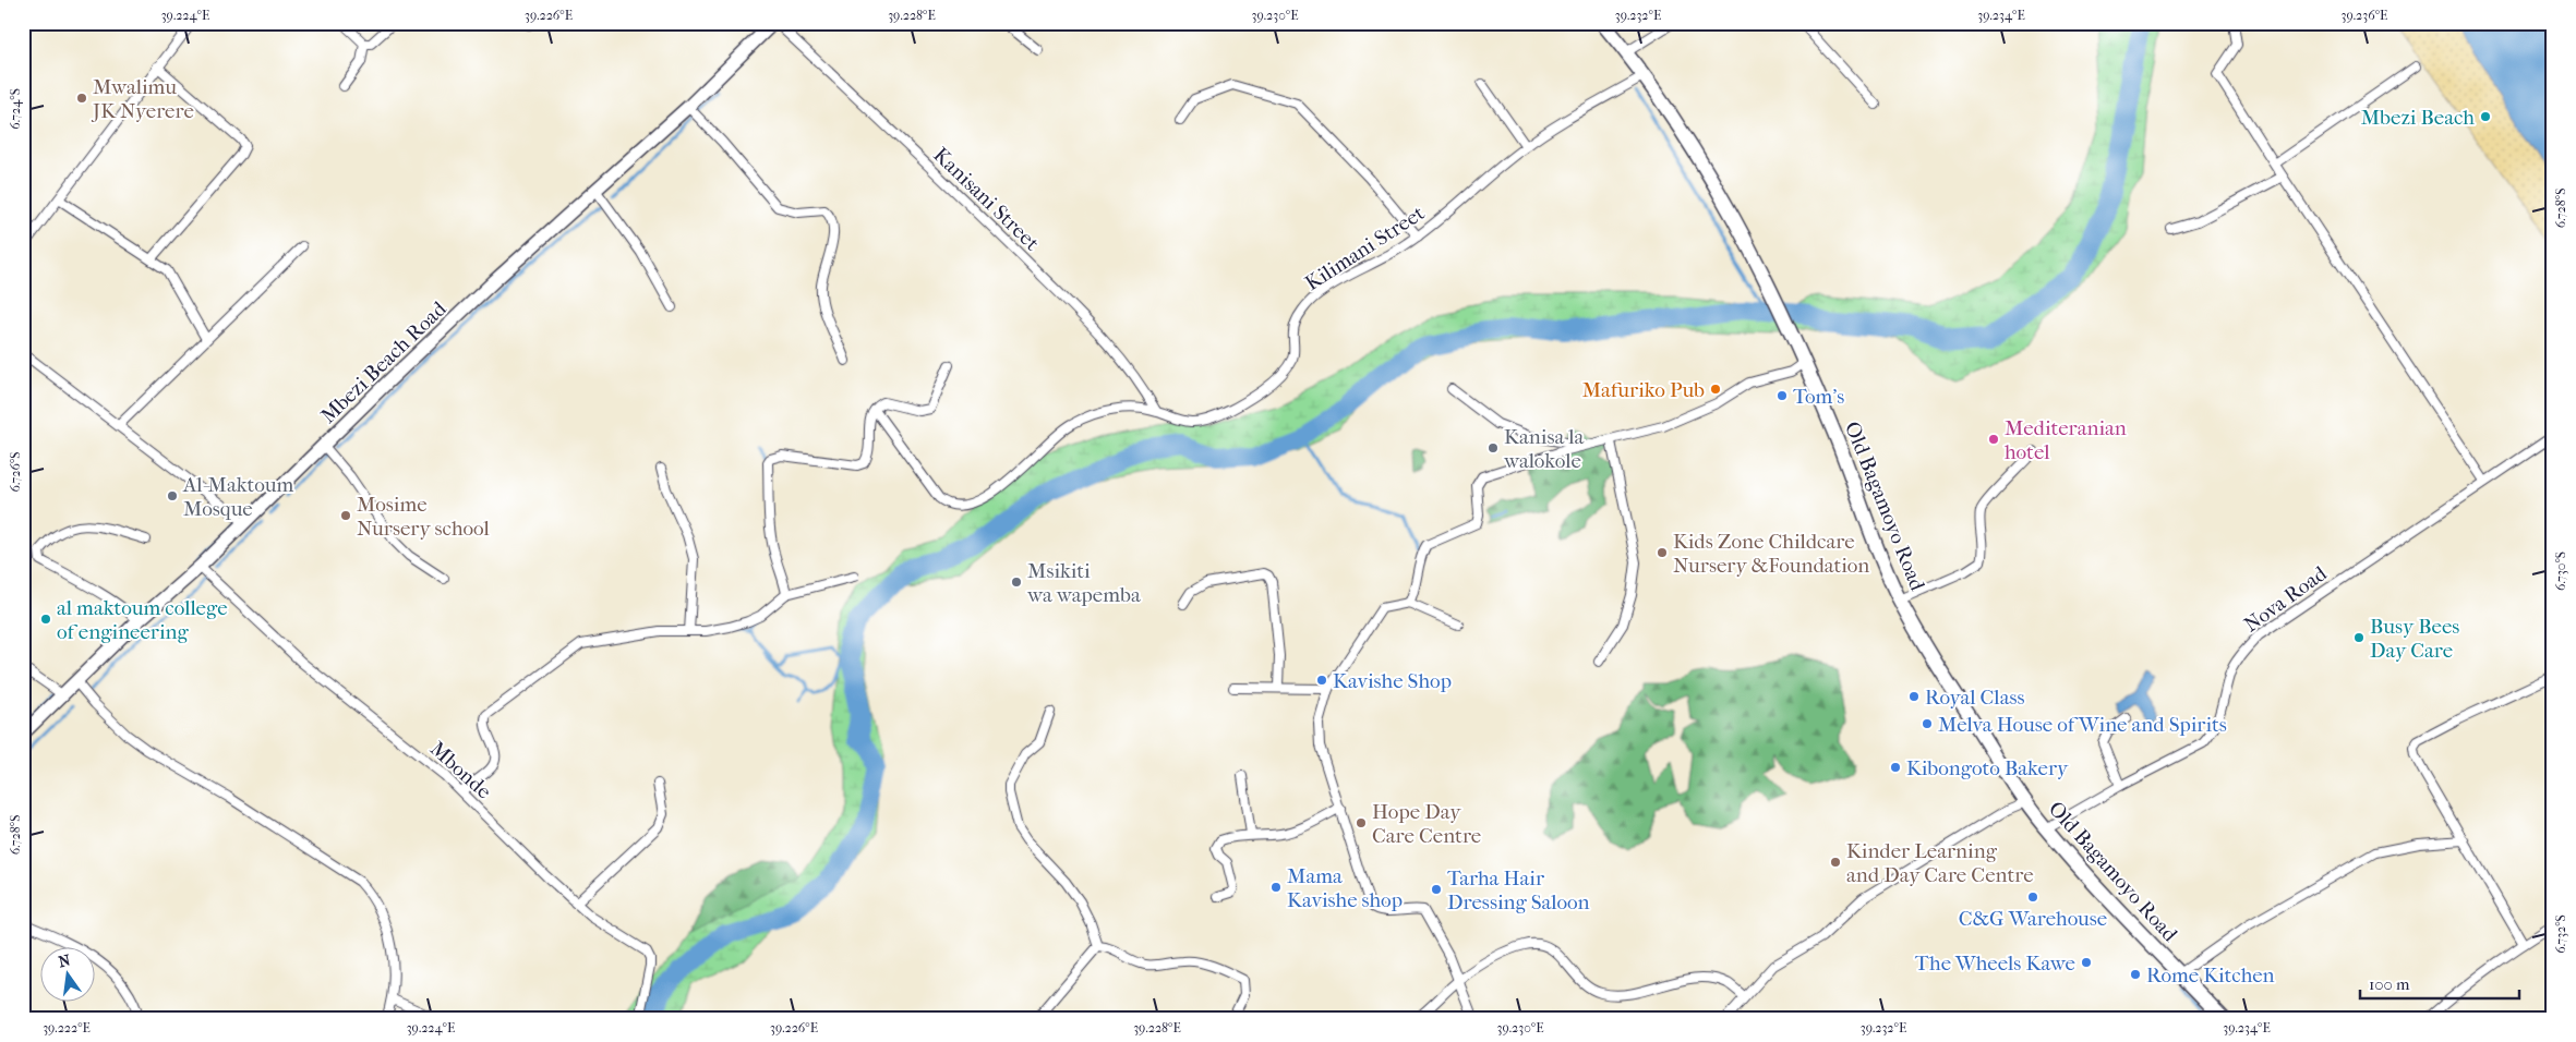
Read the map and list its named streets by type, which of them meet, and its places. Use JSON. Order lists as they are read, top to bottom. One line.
{"streets":{"main road":["Mbezi Beach Road","Old Bagamoyo Road"],"street":["Kanisani Street","Kilimani Street","Nova Road","Mbonde"]},"crossings":[["Kanisani Street","Kilimani Street"],["Kanisani Street","Mbezi Beach Road"],["Kilimani Street","Old Bagamoyo Road"],["Mbezi Beach Road","Mbonde"],["Old Bagamoyo Road","Nova Road"]],"places":["Mwalimu JK Nyerere","Mbezi Beach","Mafuriko Pub","Tom's","Mediteranian hotel","Kanisa la walokole","Al-Maktoum Mosque","Mosime Nursery school","Kids Zone Childcare Nursery &Foundation","Msikiti wa wapemba","al maktoum college of engineering","Busy Bees Day Care","Kavishe Shop","Royal Class","Melva House of Wine and Spirits","Kibongoto Bakery","Hope Day Care Centre","Kinder Learning and Day Care Centre","Mama Kavishe shop","Tarha Hair Dressing Saloon","C&G Warehouse","The Wheels Kawe","Rome Kitchen"],"scale_bar":"100 m","north":"top","coordinates":["39.224°E","39.226°E","39.228°E","39.230°E","39.232°E","39.234°E","39.236°E","6.724°S","6.728°S","6.726°S","6.730°S","6.732°S","39.222°E"]}
